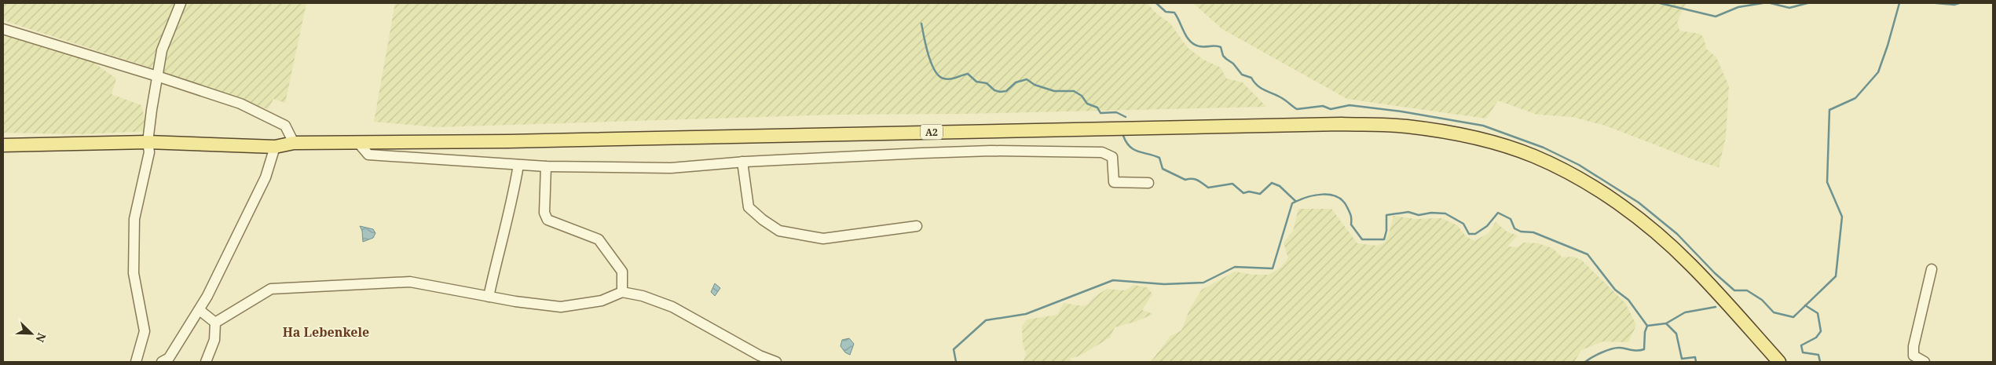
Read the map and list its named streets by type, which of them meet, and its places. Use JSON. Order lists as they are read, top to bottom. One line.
{"streets":{"main road":["A2"]},"districts":["Ha Lebenkele"],"north":"bottom right"}
